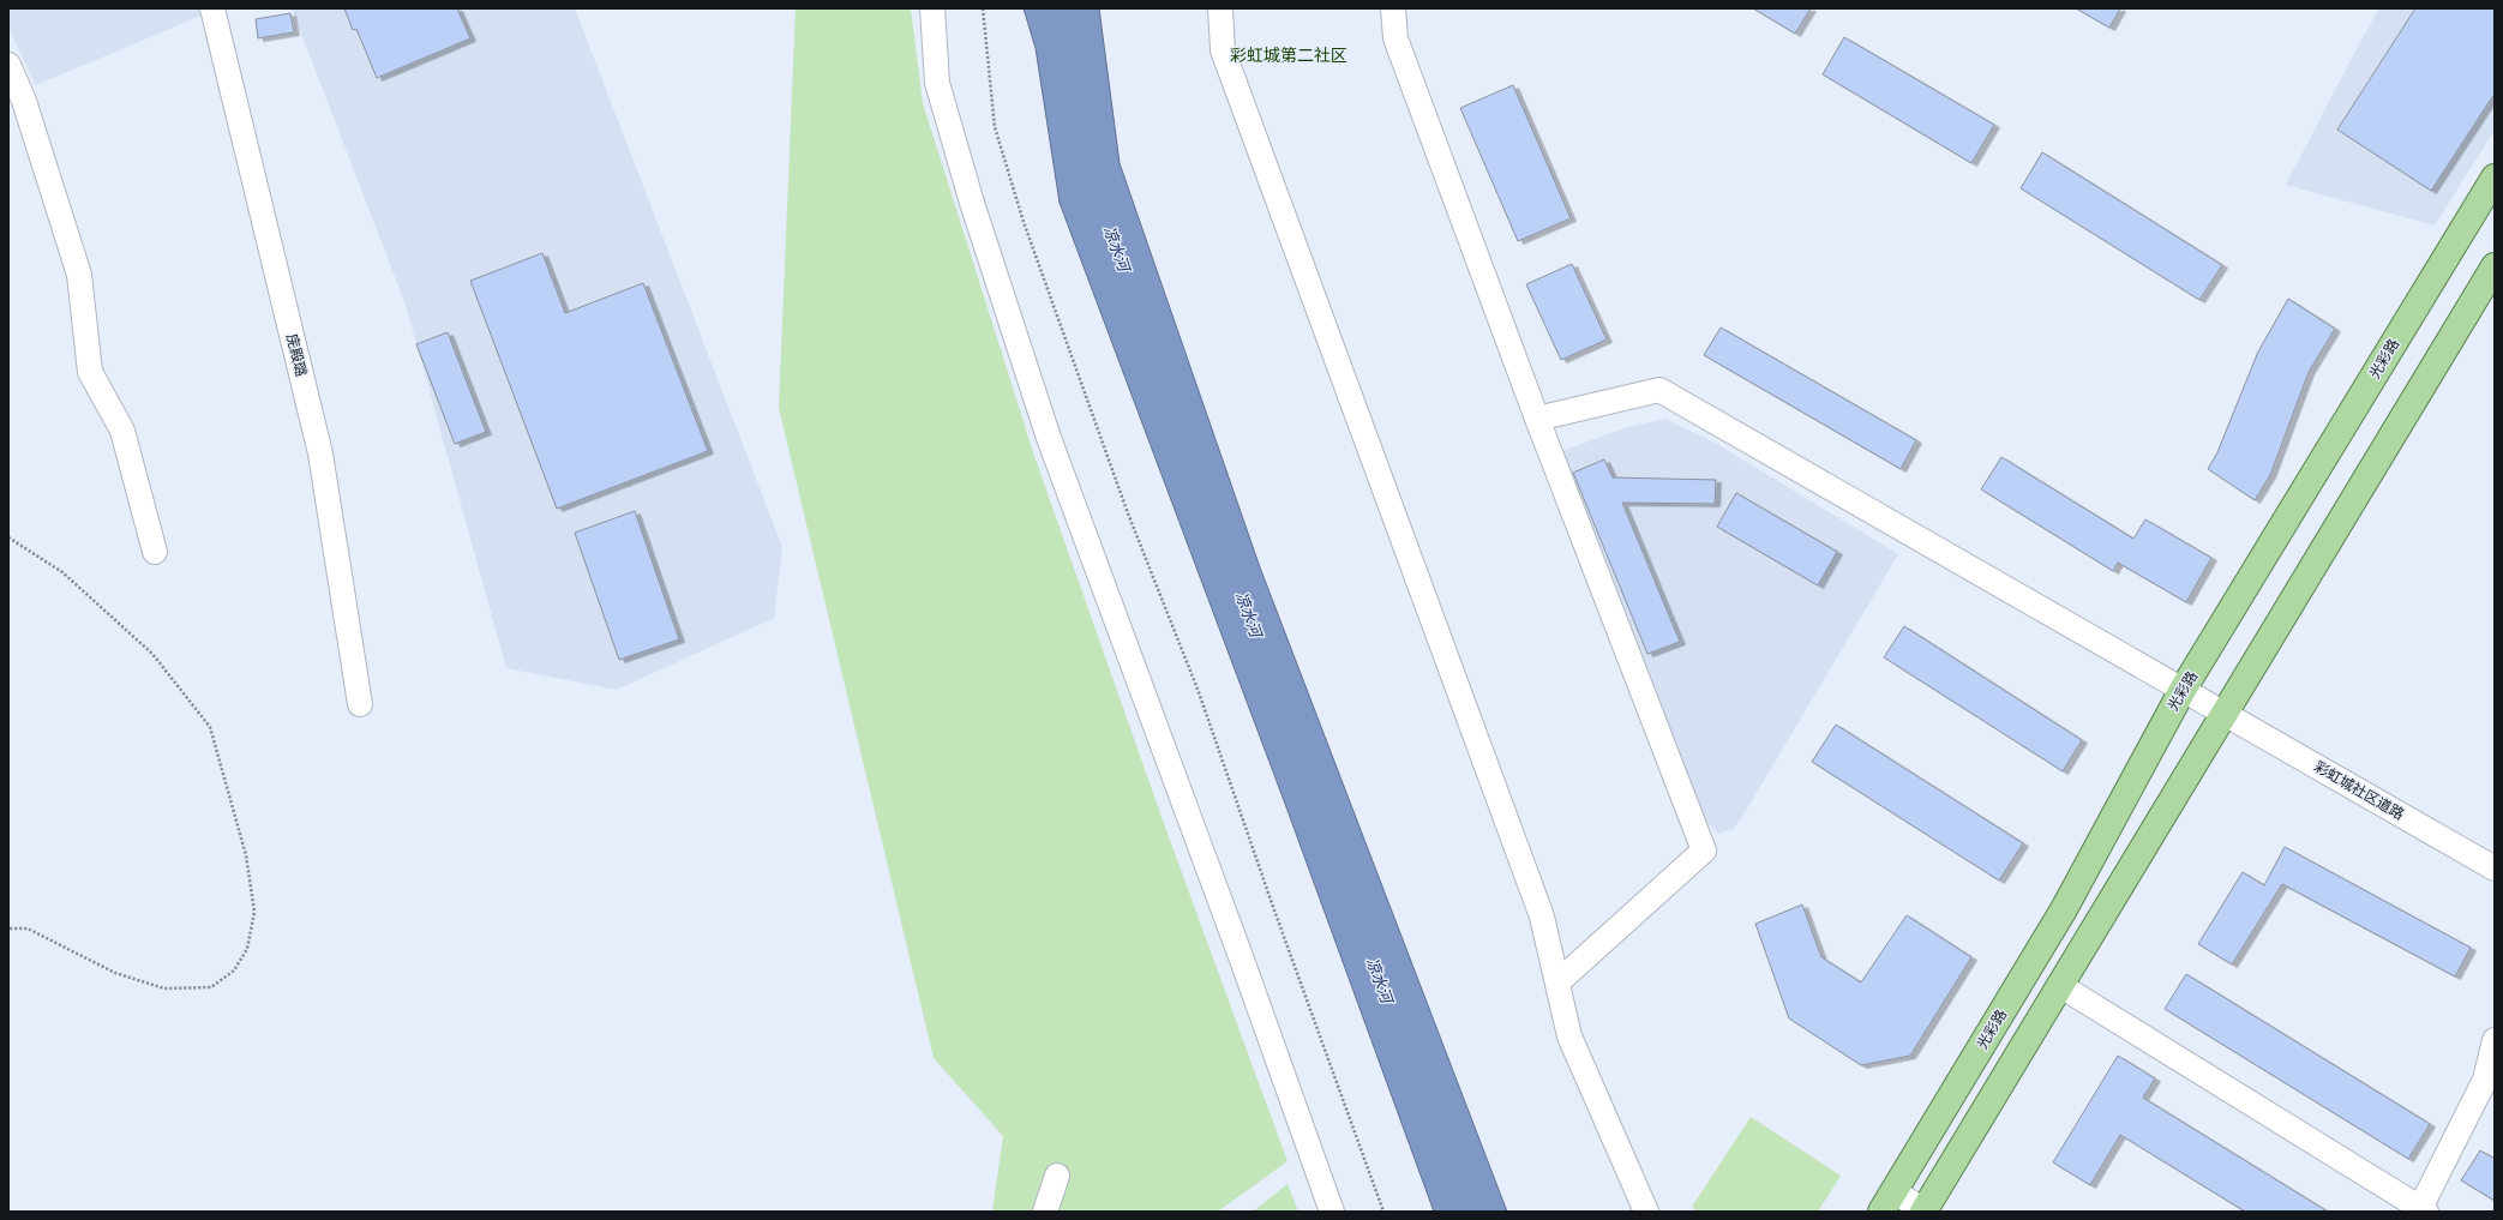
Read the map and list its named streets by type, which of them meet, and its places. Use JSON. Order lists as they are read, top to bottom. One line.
{"streets":{"main road":["光彩路"],"street":["庑殿璐","彩虹城社区道路"]},"crossings":[["光彩路","彩虹城社区道路"]],"districts":["彩虹城第二社区"],"water":["凉水河"]}
